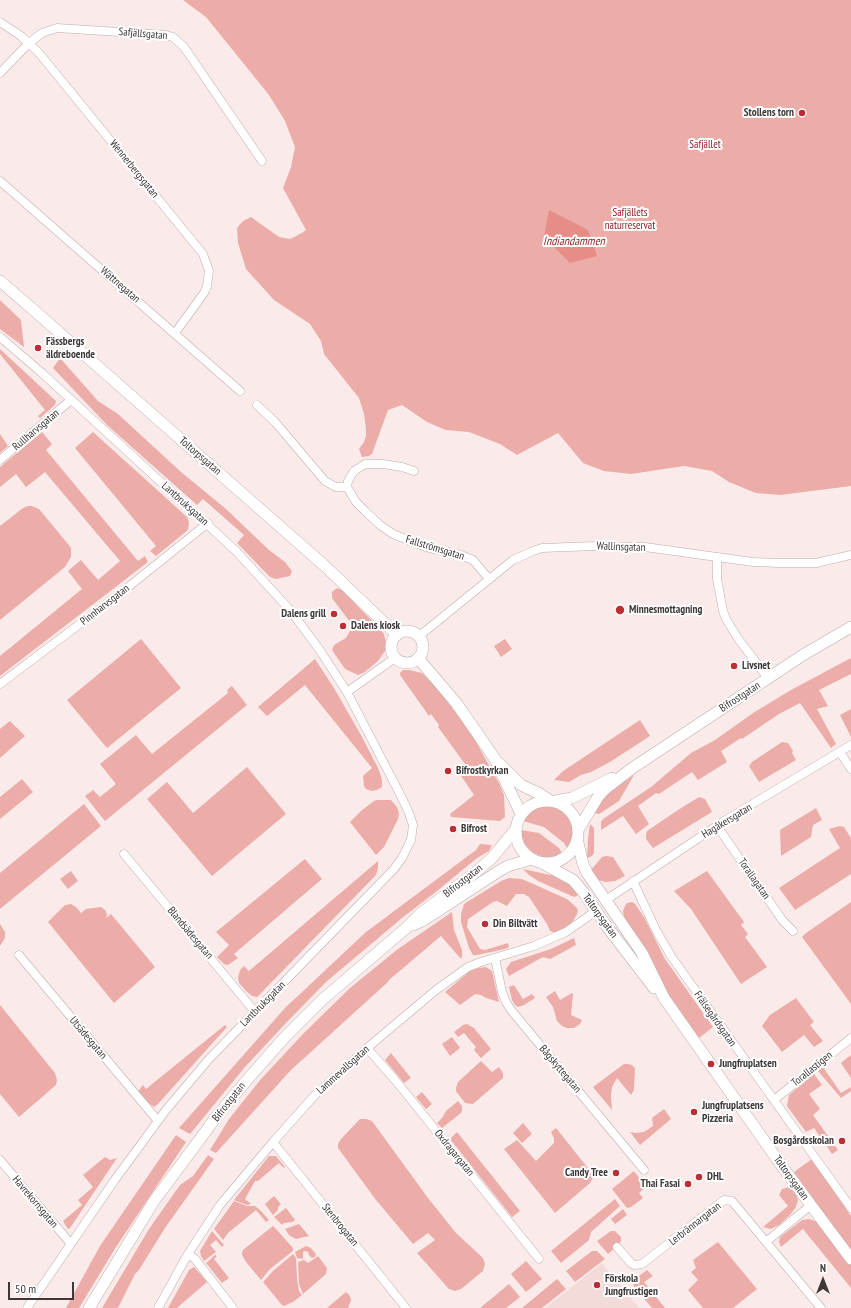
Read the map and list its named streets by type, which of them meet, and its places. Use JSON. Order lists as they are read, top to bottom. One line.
{"streets":{"street":["Safjällsgatan","Wennerbergsgatan","Wättnegatan","Rullharvsgatan","Toltorpsgatan","Lantbruksgatan","Wallinsgatan","Fallströmsgatan","Pinnharvsgatan","Bifrostgatan","Hagåkersgatan","Torallagatan","Blandsädesgatan","Frälsegårdsgatan","Utsädesgatan","Bågskyttegatan","Torallastigen","Lammevallsgatan","Oxdragargatan","Havrekornsgatan","Lerbrännargatan","Stenbrogatan"]},"crossings":[["Safjällsgatan","Wennerbergsgatan"],["Wennerbergsgatan","Wättnegatan"],["Rullharvsgatan","Lantbruksgatan"],["Toltorpsgatan","Wallinsgatan"],["Toltorpsgatan","Bifrostgatan"],["Toltorpsgatan","Hagåkersgatan"],["Toltorpsgatan","Lammevallsgatan"],["Lantbruksgatan","Pinnharvsgatan"],["Lantbruksgatan","Blandsädesgatan"],["Lantbruksgatan","Utsädesgatan"],["Lantbruksgatan","Havrekornsgatan"],["Wallinsgatan","Fallströmsgatan"],["Hagåkersgatan","Torallagatan"],["Hagåkersgatan","Frälsegårdsgatan"],["Frälsegårdsgatan","Torallastigen"],["Bågskyttegatan","Lammevallsgatan"],["Lammevallsgatan","Oxdragargatan"],["Lammevallsgatan","Stenbrogatan"]],"water":["Indiandammen"],"parks":["Safjället","Safjällets naturreservat"],"places":["Stollens torn","Fässbergs äldreboende","Minnesmottagning","Dalens grill","Dalens kiosk","Livsnet","Bifrostkyrkan","Bifrost","Din Biltvätt","Jungfruplatsen","Jungfruplatsens Pizzeria","Bosgårdsskolan","Candy Tree","DHL","Thai Fasai","Förskola Jungfrustigen"],"scale_bar":"50 m","north":"top"}
